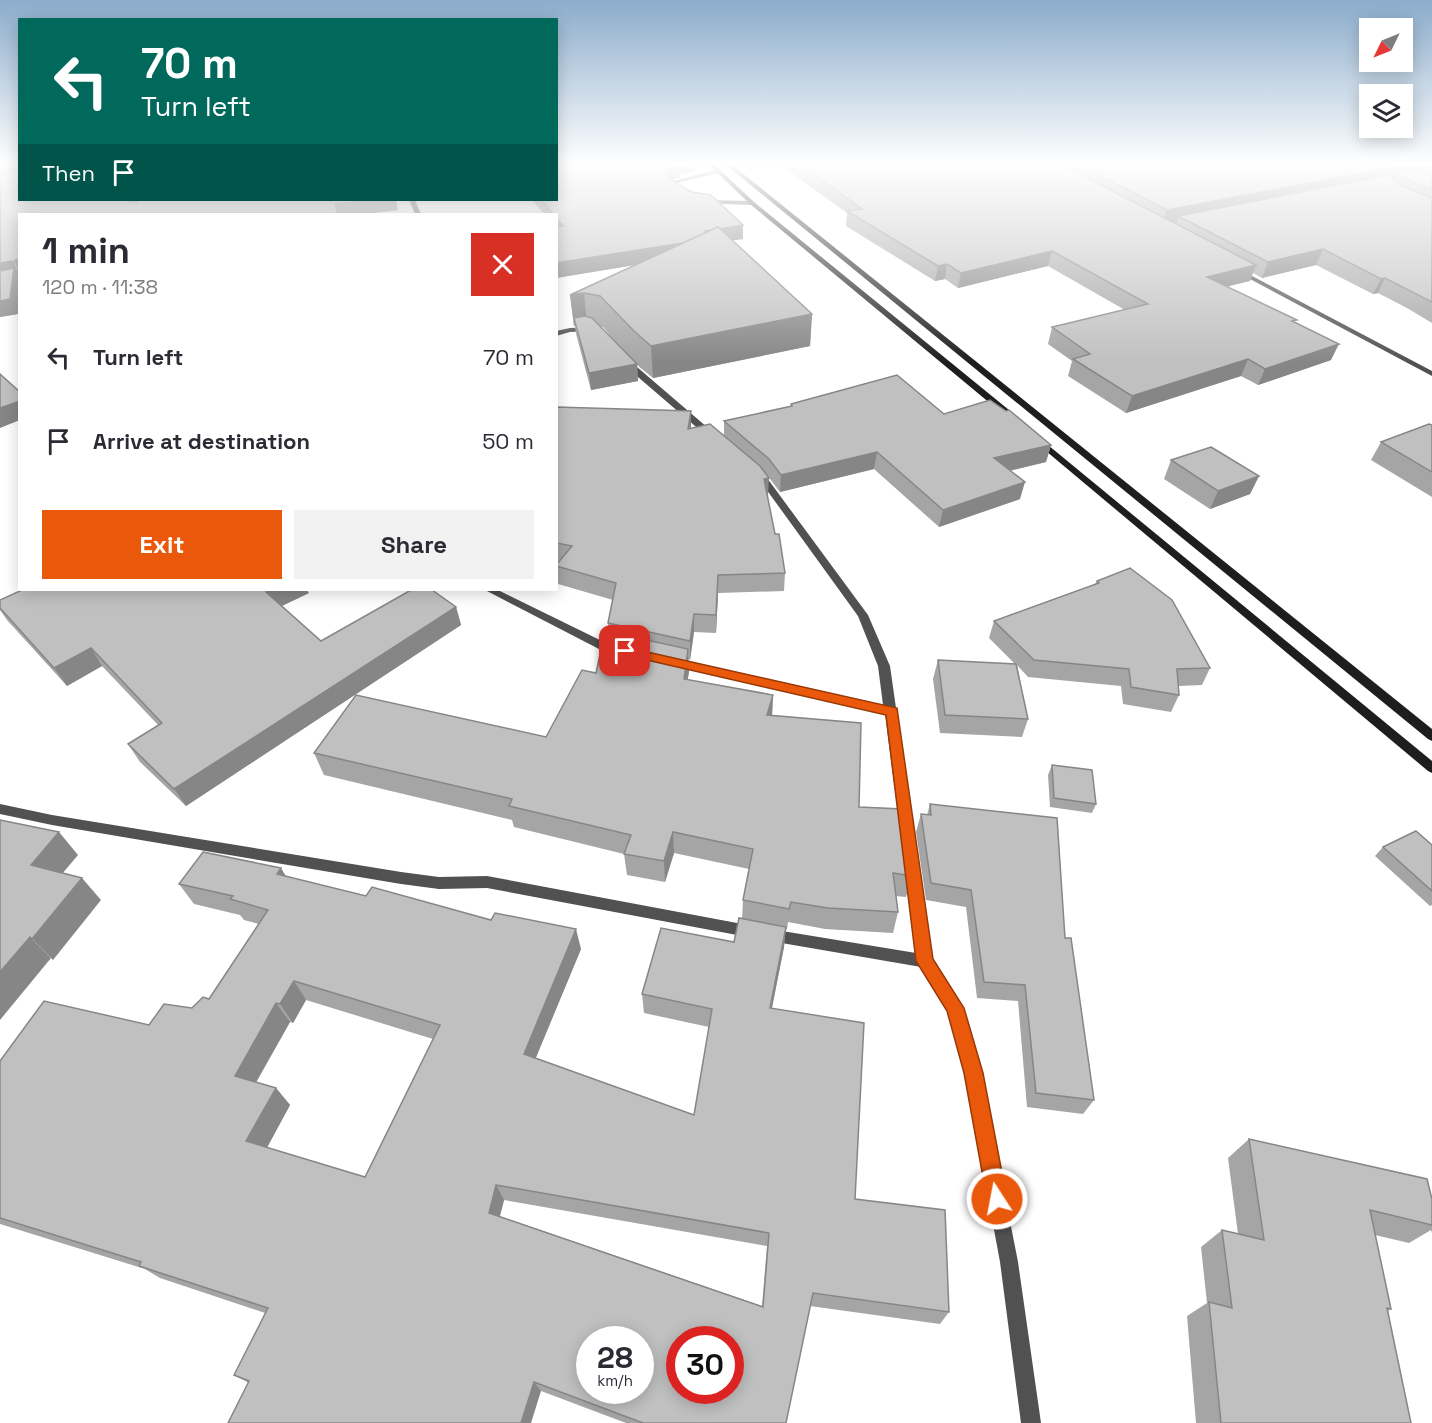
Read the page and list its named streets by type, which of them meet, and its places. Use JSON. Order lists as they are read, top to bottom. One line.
{"north":"bottom left","page":{"turn":["70 m","Turn left"],"then":"Then","heading":["1 min","120 m · 11:38"],"list":[{"name":"Turn left","value":"70 m"},{"name":"Arrive at destination","value":"50 m"}],"buttons":["Exit","Share"],"speed":"28 km/h","limit":"30"}}
